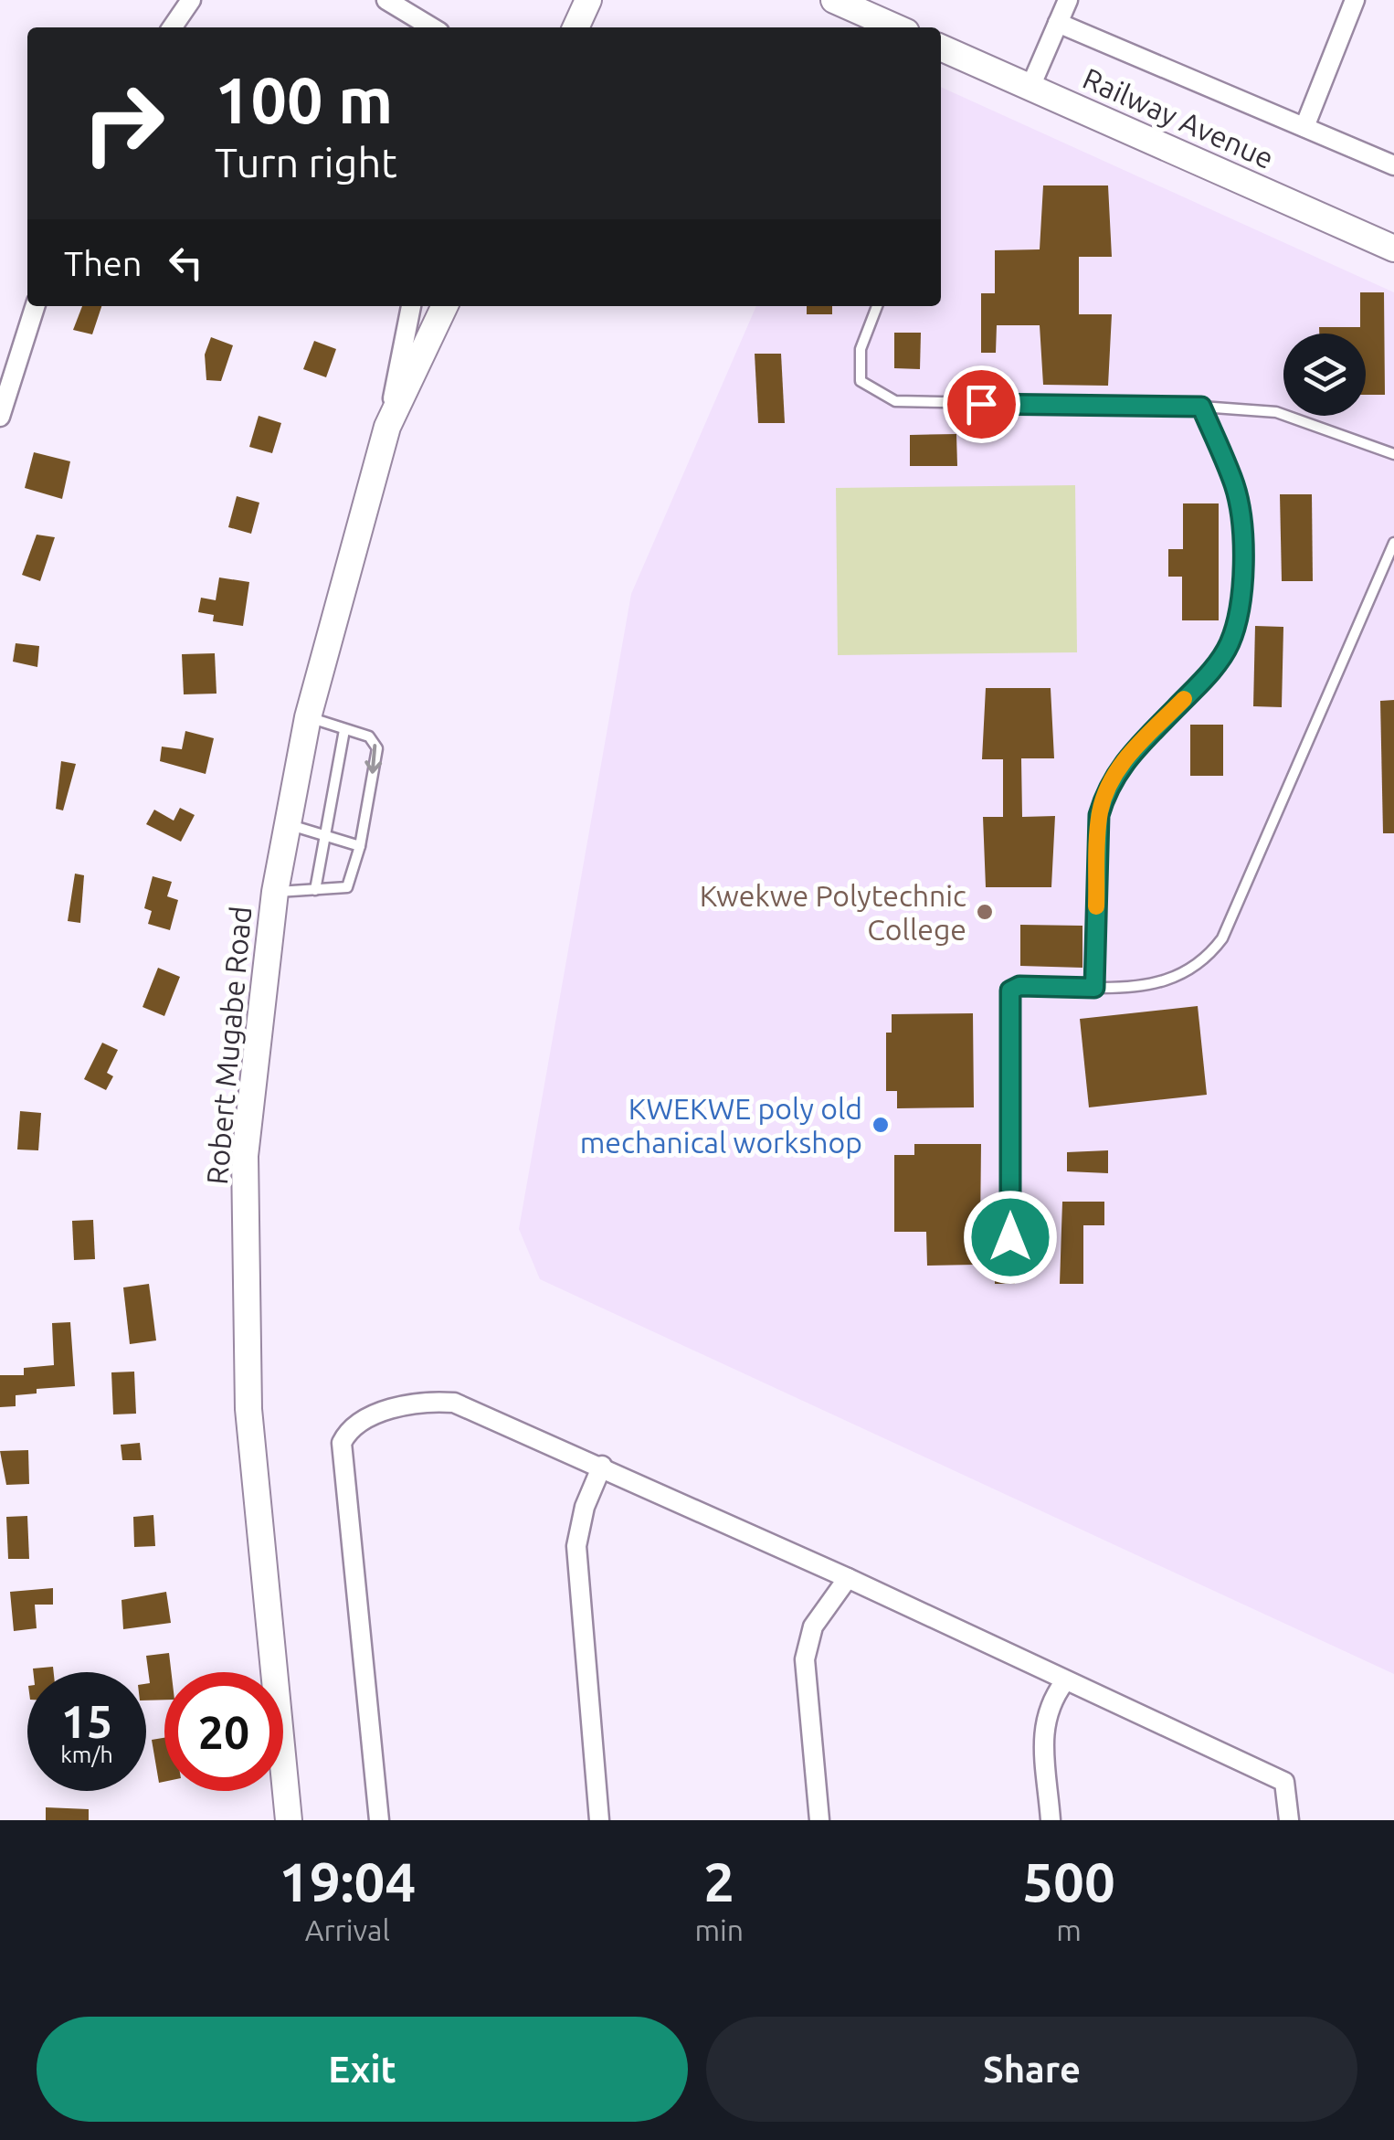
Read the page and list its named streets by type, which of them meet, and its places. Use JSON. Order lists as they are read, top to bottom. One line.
{"streets":{"main road":["Railway Avenue","Robert Mugabe Road"]},"places":["Kwekwe Polytechnic College","KWEKWE poly old mechanical workshop"],"page":{"turn":["100 m","Turn right"],"then":"Then","speed":"15 km/h","limit":"20","eta":["19:04","Arrival","2","min","500","m"],"buttons":["Exit","Share"]}}
